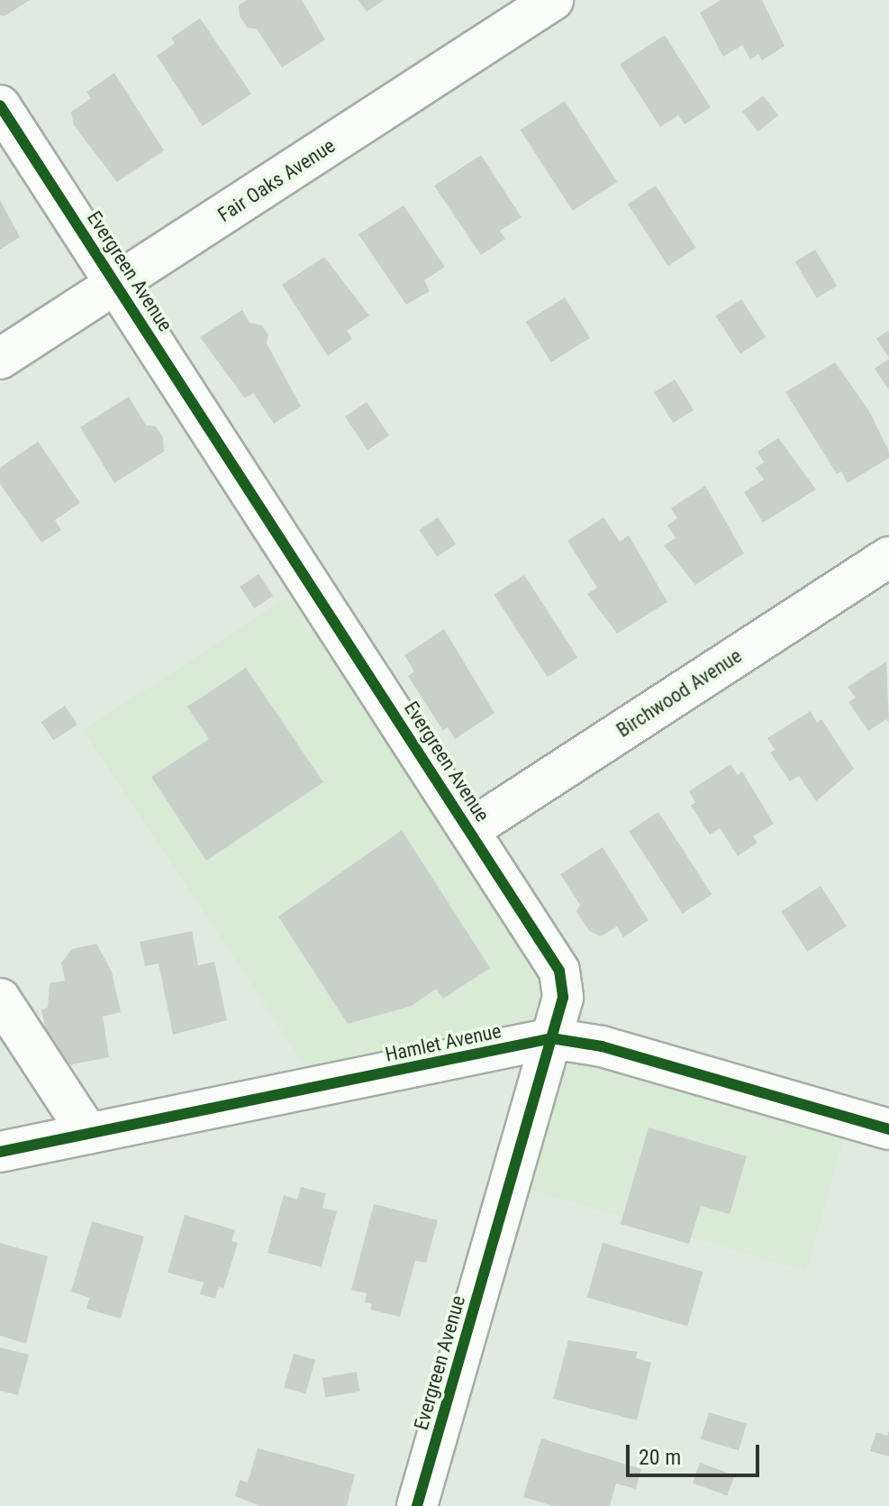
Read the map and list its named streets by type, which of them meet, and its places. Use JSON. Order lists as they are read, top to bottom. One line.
{"streets":{"street":["Fair Oaks Avenue","Evergreen Avenue","Birchwood Avenue","Hamlet Avenue"]},"crossings":[["Fair Oaks Avenue","Evergreen Avenue"],["Evergreen Avenue","Birchwood Avenue"],["Evergreen Avenue","Hamlet Avenue"]],"scale_bar":"20 m"}
